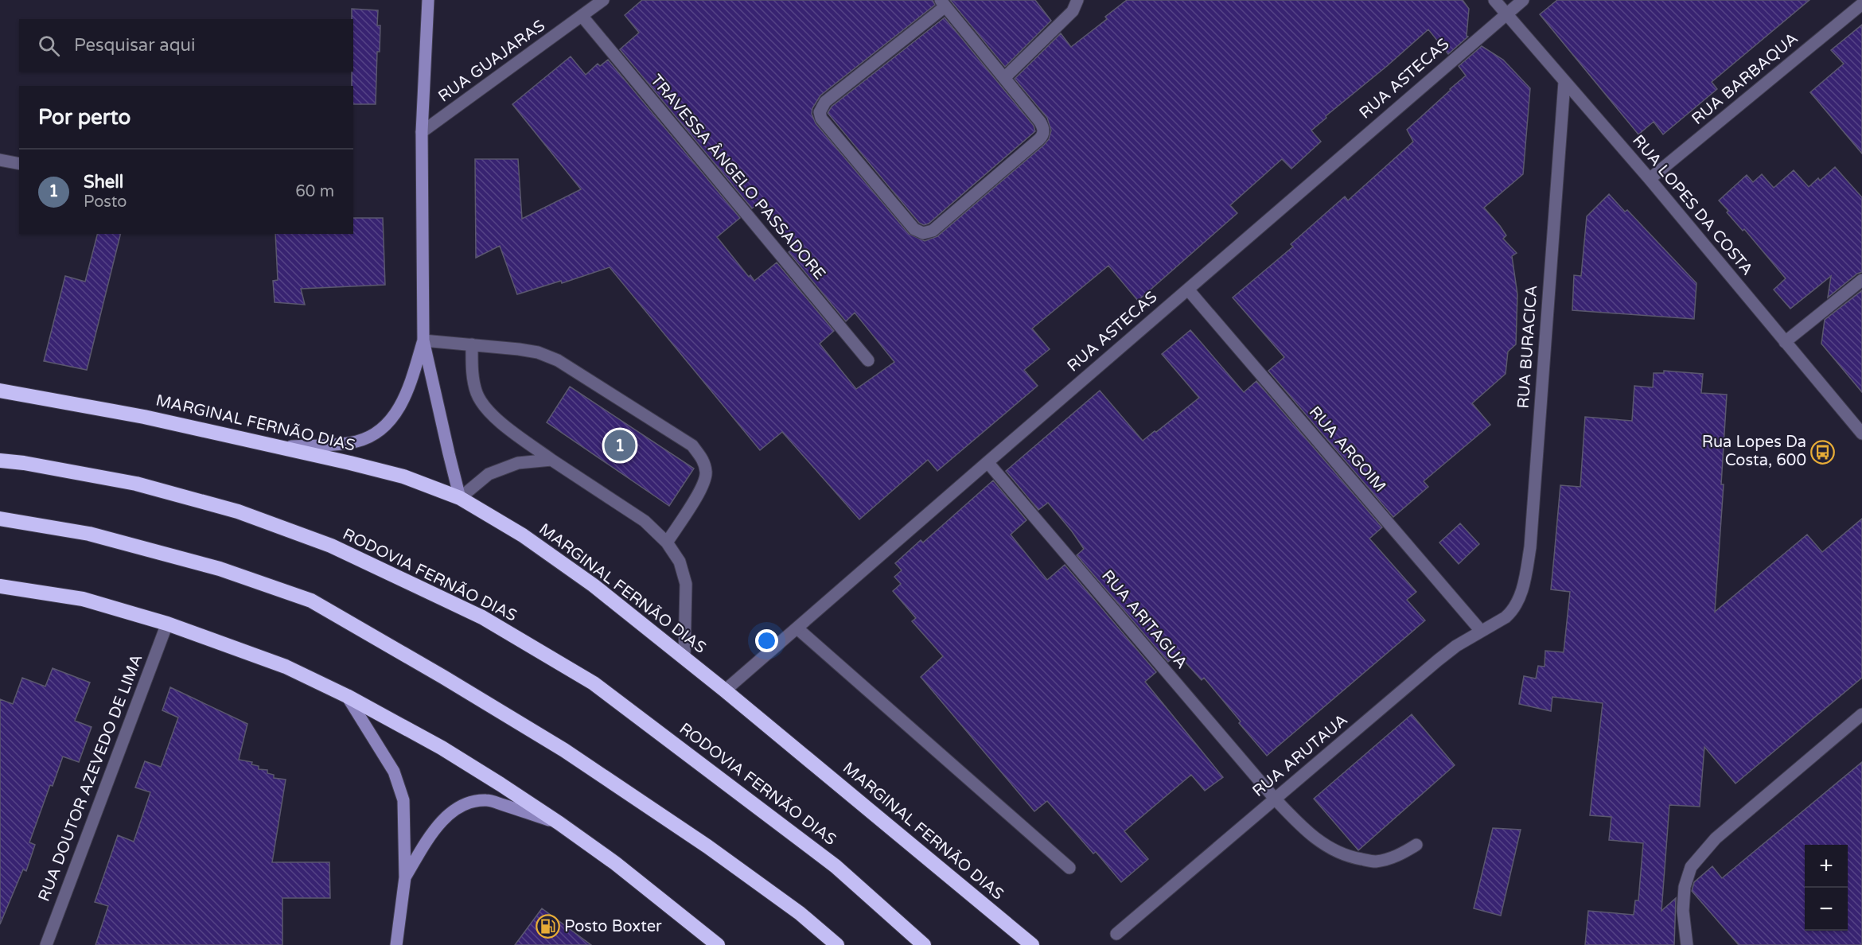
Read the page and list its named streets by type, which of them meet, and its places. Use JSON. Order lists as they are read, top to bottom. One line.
{"streets":{"highway":["MARGINAL FERNÃO DIAS","RODOVIA FERNÃO DIAS"],"street":["RUA GUAJARAS","RUA ASTECAS","RUA BARBAQUA","TRAVESSA ÂNGELO PASSADORE","RUA LOPES DA COSTA","RUA BURACICA","RUA ARGOIM","RUA ARITAGUA","RUA ARUTAUA","RUA DOUTOR AZEVEDO DE LIMA"]},"crossings":[["RUA GUAJARAS","TRAVESSA ÂNGELO PASSADORE"],["RUA ASTECAS","RUA LOPES DA COSTA"],["RUA ASTECAS","MARGINAL FERNÃO DIAS"],["RUA ASTECAS","RUA ARGOIM"],["RUA ASTECAS","RUA ARITAGUA"],["RUA BARBAQUA","RUA LOPES DA COSTA"],["RUA LOPES DA COSTA","RUA BURACICA"],["RUA BURACICA","RUA ARUTAUA"],["RUA ARGOIM","RUA ARUTAUA"],["RUA ARITAGUA","RUA ARUTAUA"]],"places":{"bus stop":["Rua Lopes Da Costa, 600"],"fuel station":["Posto Boxter"]},"page":{"search":"Pesquisar aqui","heading":"Por perto","list":[{"mark":"1","name":"Shell","note":"Posto","value":"60 m"}],"pins":"1","map_buttons":["+","−"]}}
